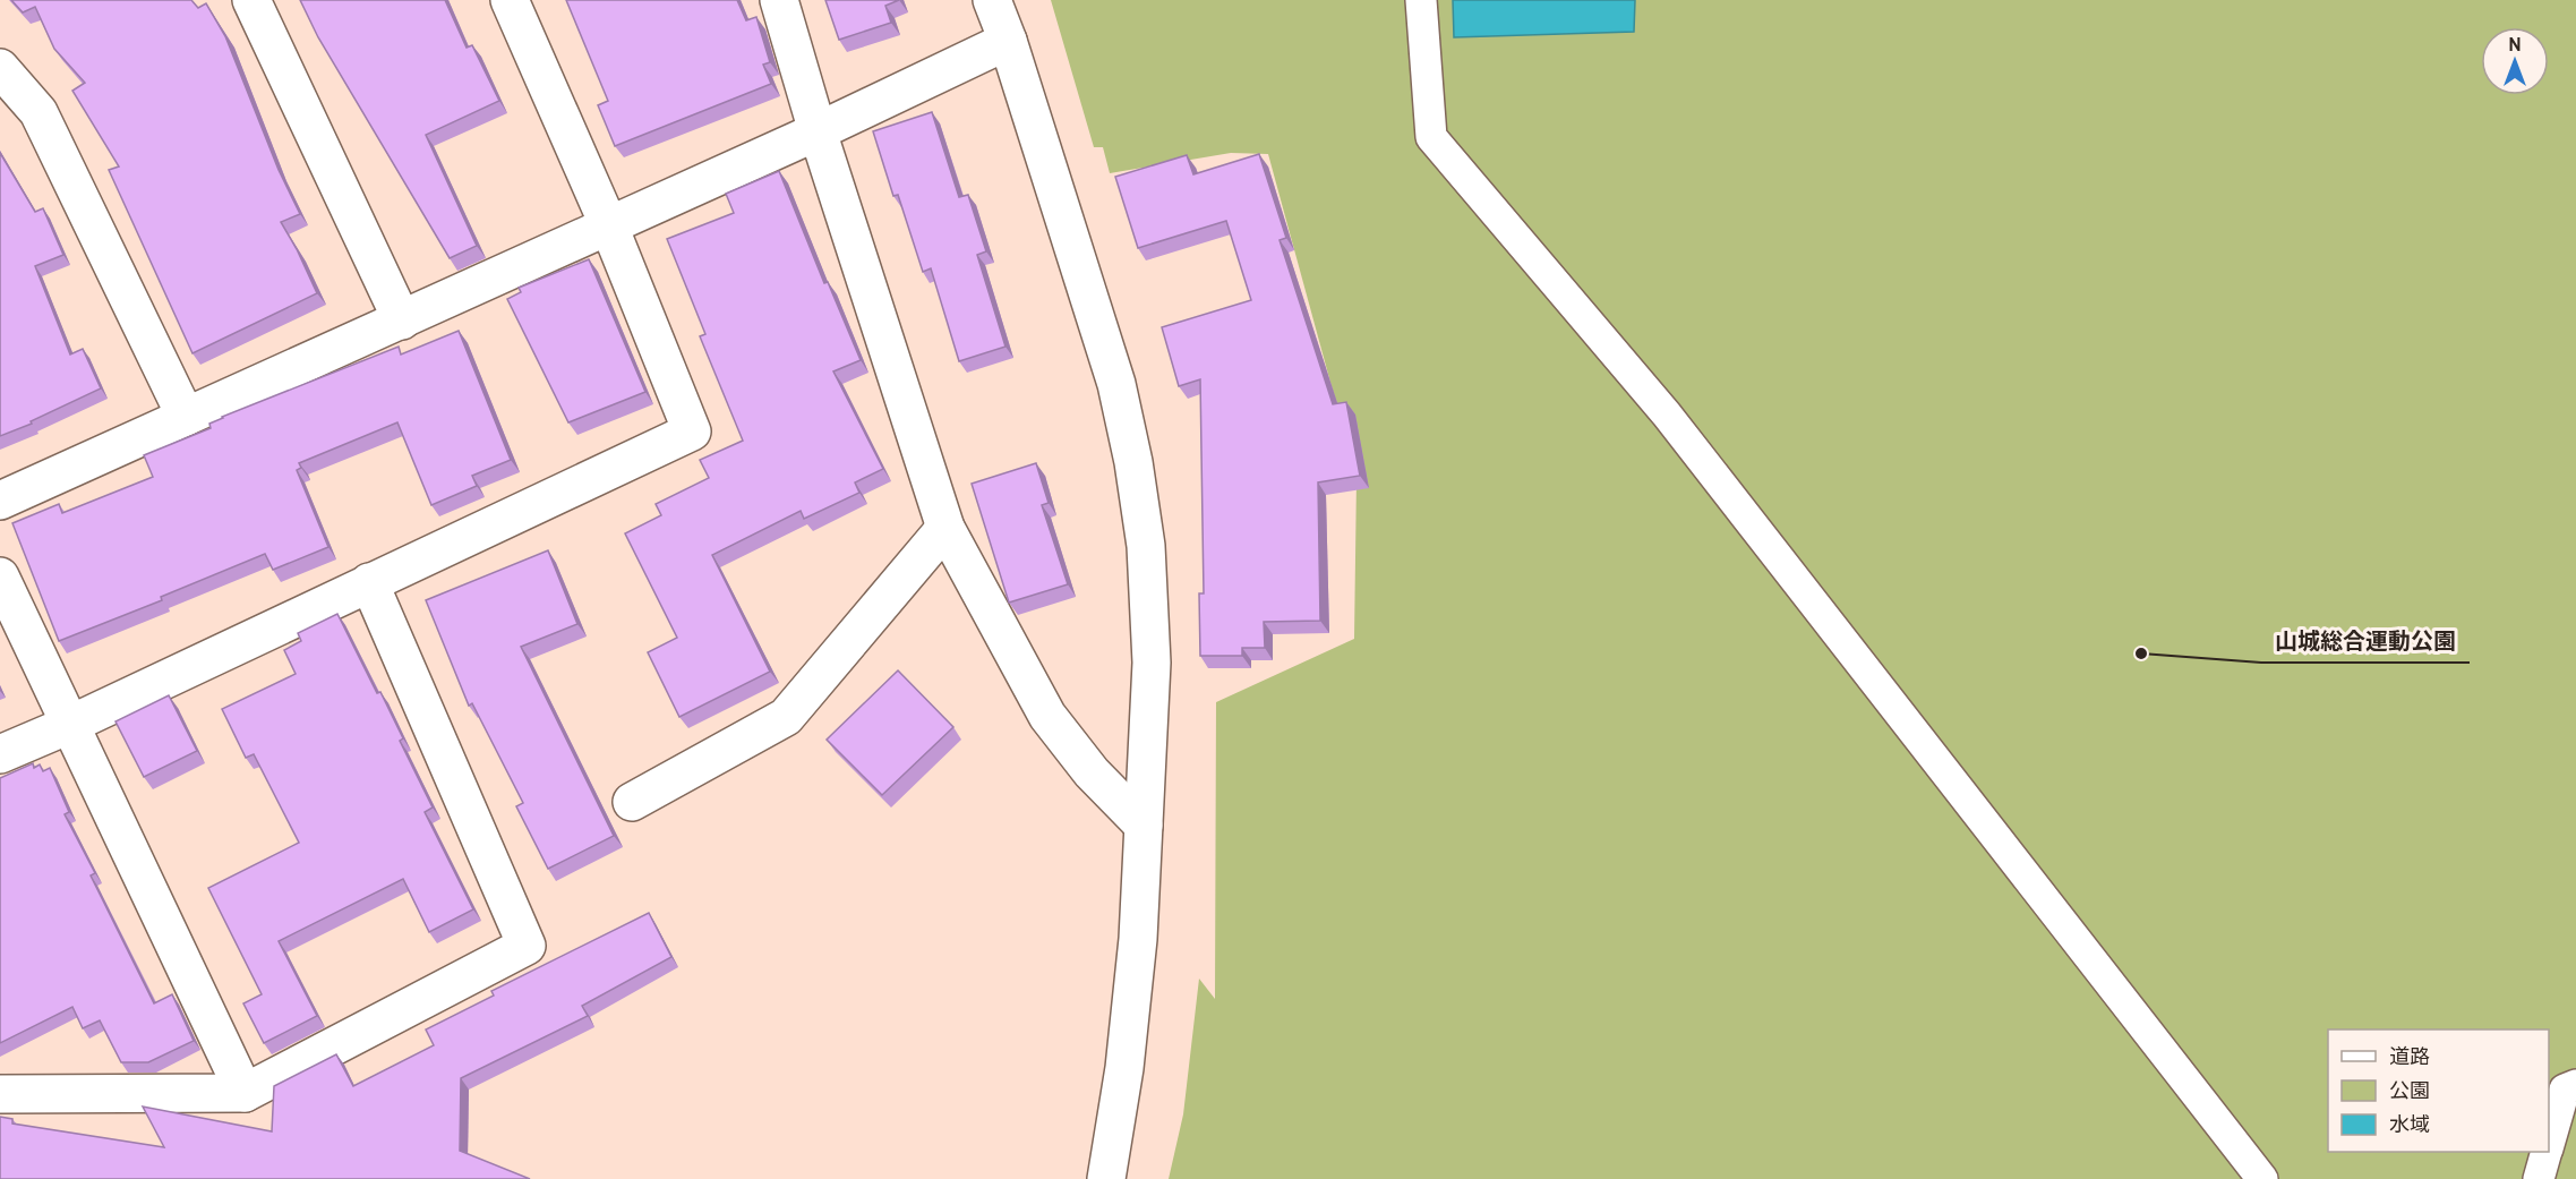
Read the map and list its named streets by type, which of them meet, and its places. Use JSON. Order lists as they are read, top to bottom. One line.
{"places":["山城総合運動公園"],"legend":["道路","公園","水域"],"north":"top"}
